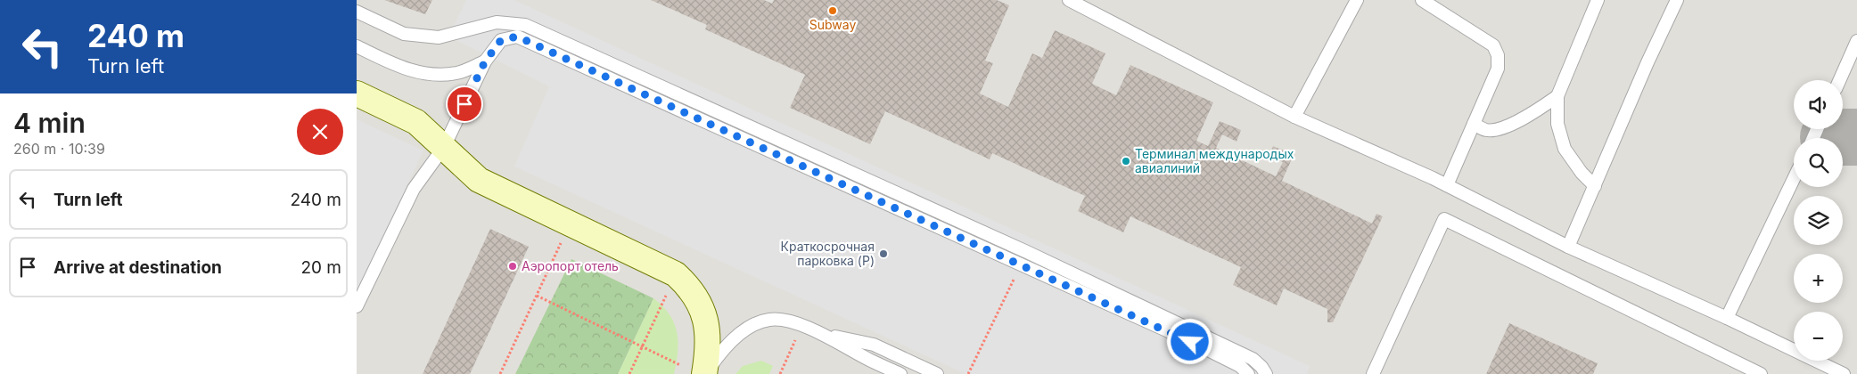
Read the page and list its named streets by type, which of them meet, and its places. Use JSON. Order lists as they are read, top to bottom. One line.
{"places":["Subway","Терминал международых авиалиний","Краткосрочная парковка (P)","Аэропорт отель"],"page":{"turn":["240 m","Turn left"],"map_buttons":["+","−"],"heading":["4 min","260 m · 10:39"],"list":[{"name":"Turn left","value":"240 m"},{"name":"Arrive at destination","value":"20 m"}]}}
